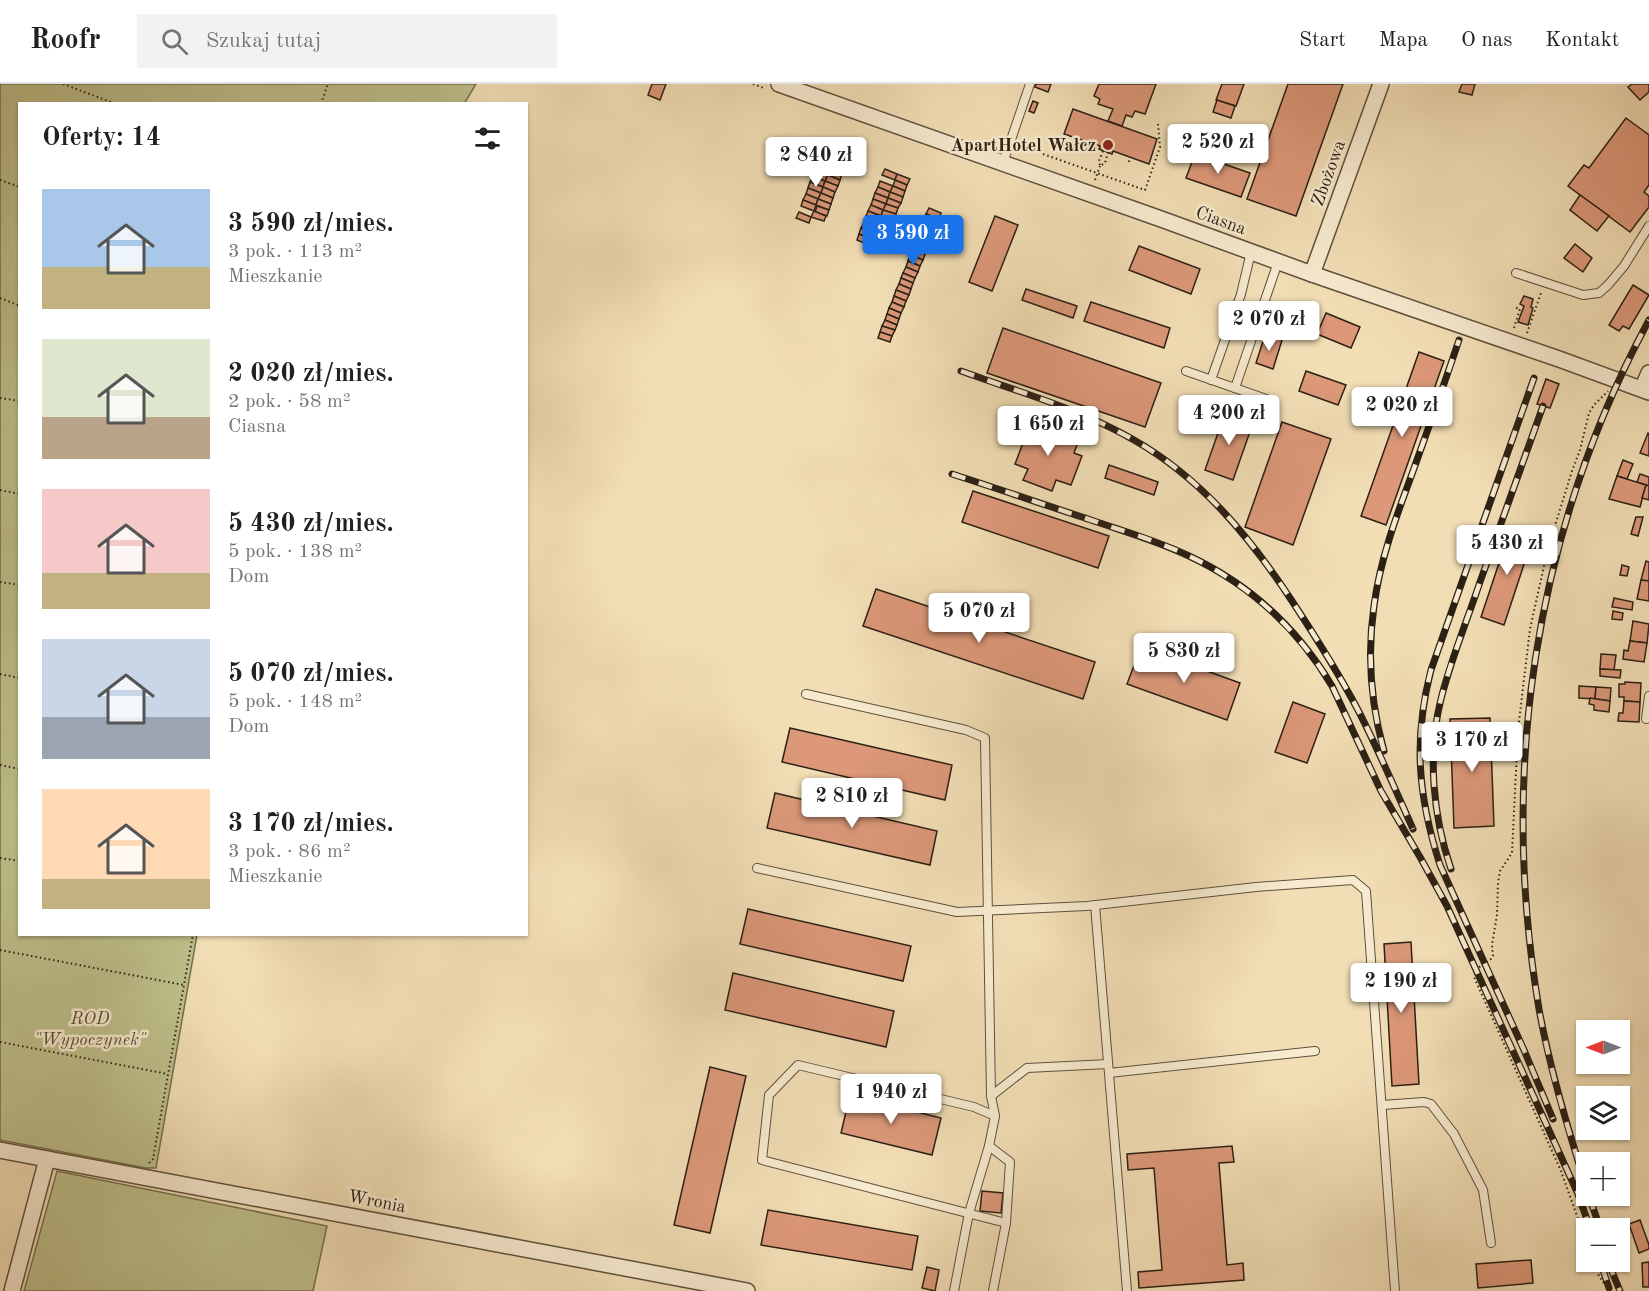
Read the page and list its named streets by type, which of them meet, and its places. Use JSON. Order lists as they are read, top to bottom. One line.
{"streets":{"street":["Zbożowa","Ciasna","Wronia"]},"crossings":[["Zbożowa","Ciasna"]],"parks":["ROD \"Wypoczynek\""],"places":["ApartHotel Wałcz"],"north":"left","page":{"header":"Roofr","search":"Szukaj tutaj","nav":["Start","Mapa","O nas","Kontakt"],"heading":"Oferty: 14","price":["2 520 zł","2 840 zł","3 590 zł","2 070 zł","2 020 zł","4 200 zł","1 650 zł","5 430 zł","5 070 zł","5 830 zł","3 170 zł","2 810 zł","2 190 zł","1 940 zł"],"list":[{"name":"3 590 zł/mies.","note":"3 pok. · 113 m² · Mieszkanie"},{"name":"2 020 zł/mies.","note":"2 pok. · 58 m² · Ciasna"},{"name":"5 430 zł/mies.","note":"5 pok. · 138 m² · Dom"},{"name":"5 070 zł/mies.","note":"5 pok. · 148 m² · Dom"},{"name":"3 170 zł/mies.","note":"3 pok. · 86 m² · Mieszkanie"}],"map_buttons":["+","−"]}}
